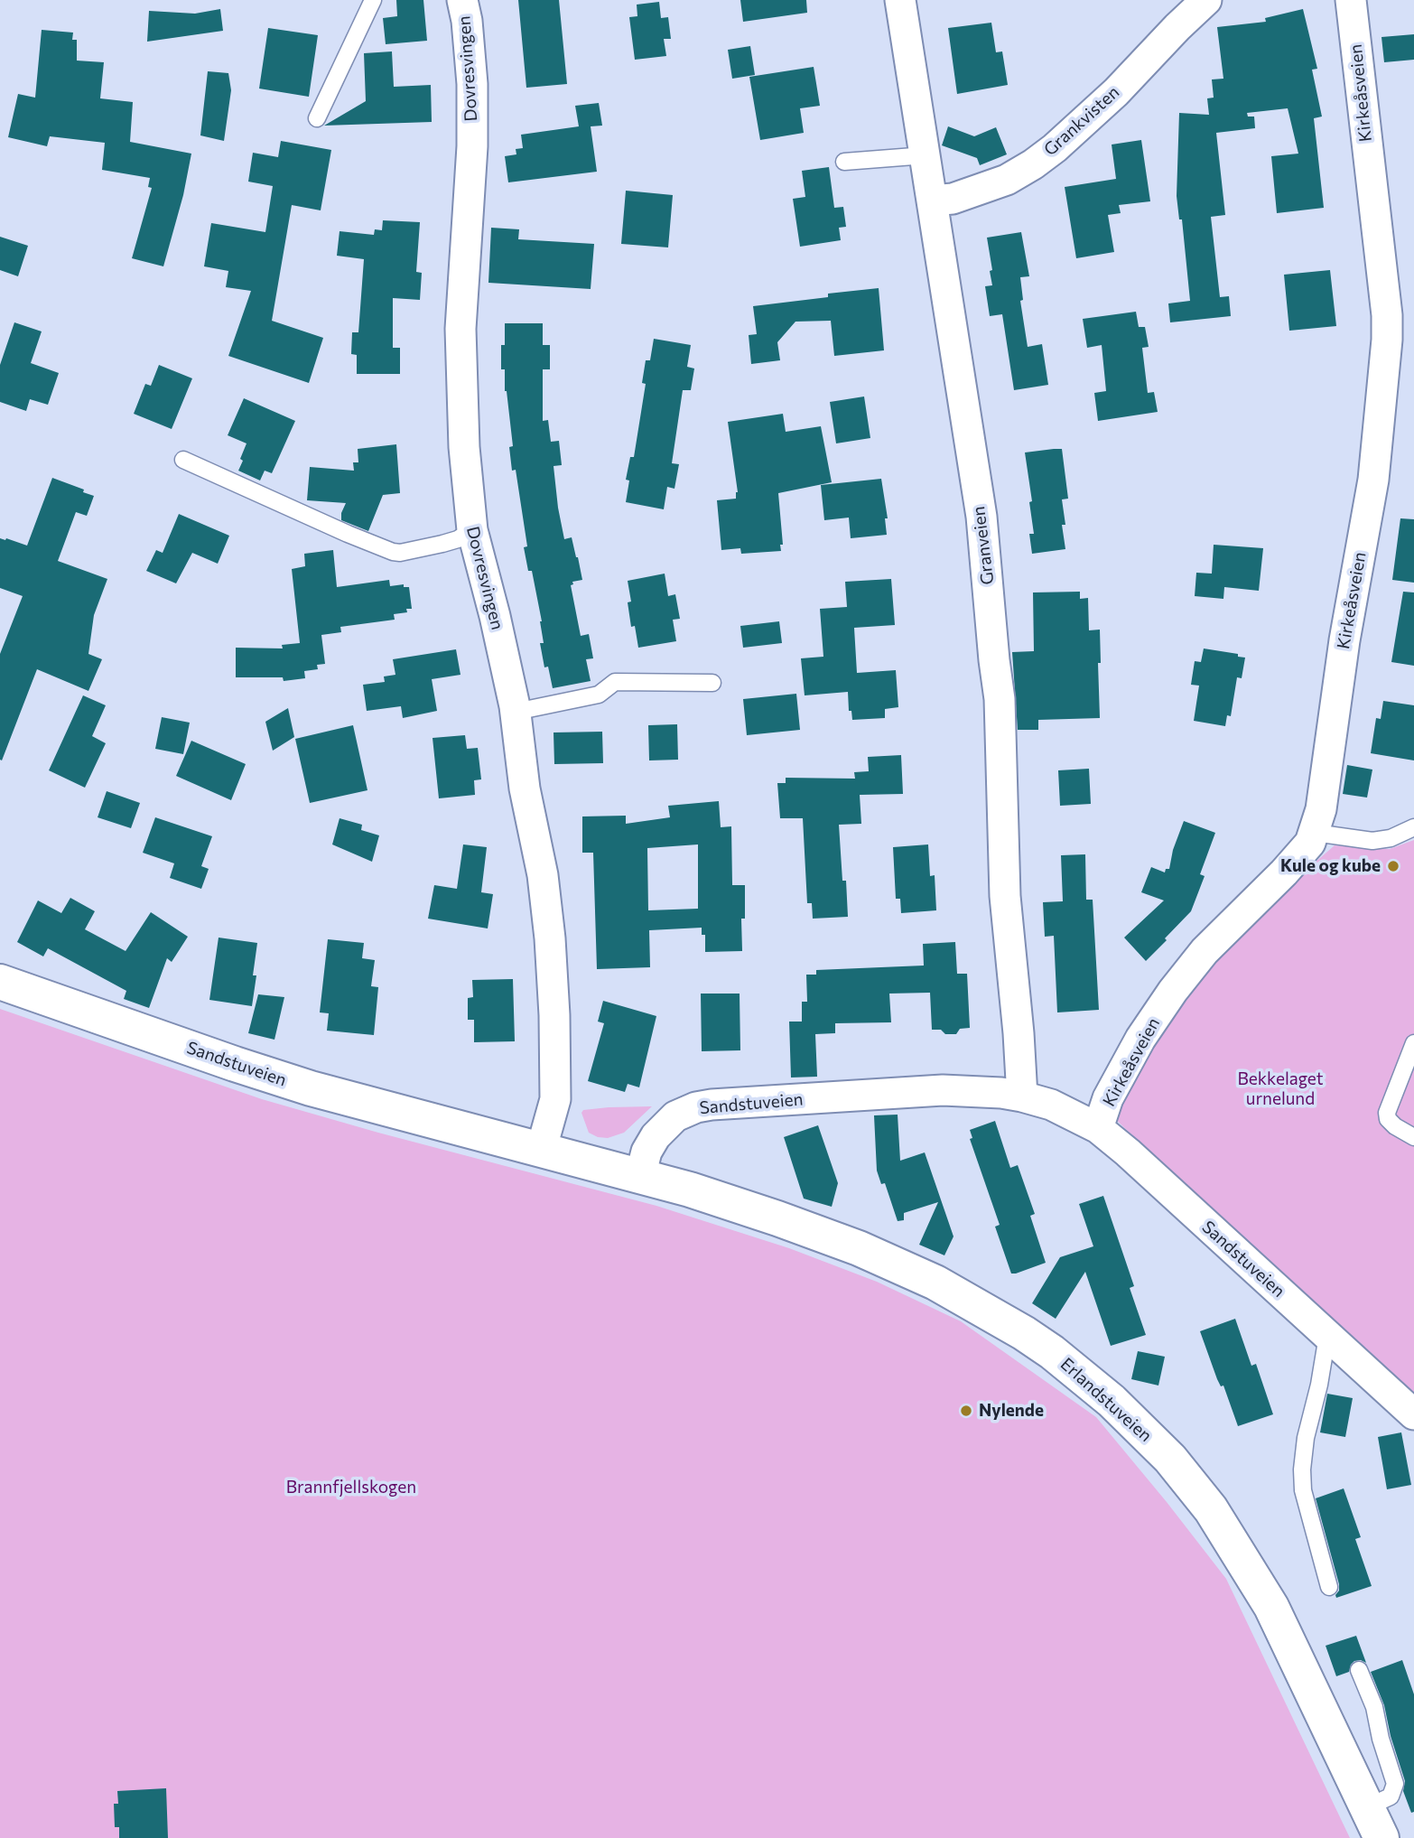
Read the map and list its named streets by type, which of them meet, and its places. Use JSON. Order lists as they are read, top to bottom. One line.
{"streets":{"street":["Dovresvingen","Kirkeåsveien","Grankvisten","Granveien","Sandstuveien","Erlandstuveien"]},"crossings":[["Dovresvingen","Sandstuveien"],["Kirkeåsveien","Sandstuveien"],["Grankvisten","Granveien"],["Granveien","Sandstuveien"],["Sandstuveien","Erlandstuveien"]],"parks":["Bekkelaget urnelund","Brannfjellskogen"],"places":["Kule og kube","Nylende"]}
